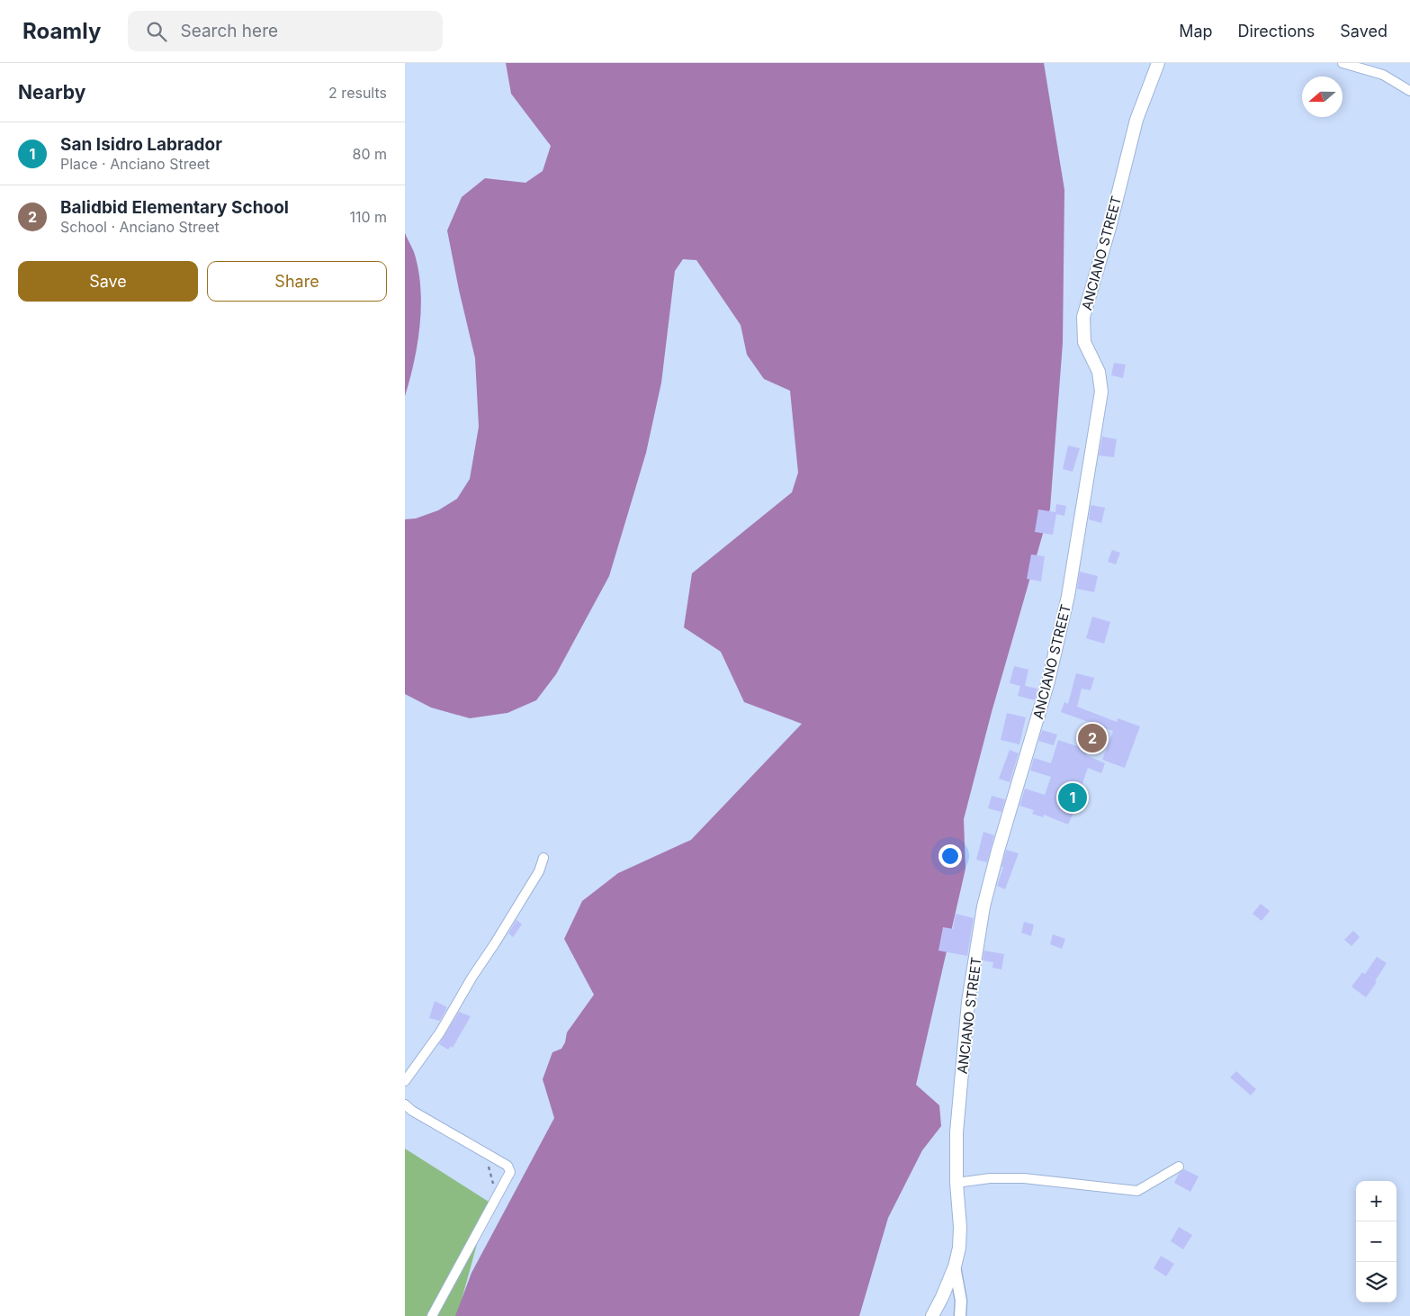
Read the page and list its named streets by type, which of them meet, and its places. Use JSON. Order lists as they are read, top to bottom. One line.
{"streets":{"main road":["ANCIANO STREET"]},"north":"left","page":{"header":"Roamly","search":"Search here","nav":["Map","Directions","Saved"],"heading":["Nearby","2 results"],"list":[{"mark":"1","name":"San Isidro Labrador","note":"Place · Anciano Street","value":"80 m"},{"mark":"2","name":"Balidbid Elementary School","note":"School · Anciano Street","value":"110 m"}],"buttons":["Save","Share"],"pins":["2","1"],"map_buttons":["+","−"]}}
